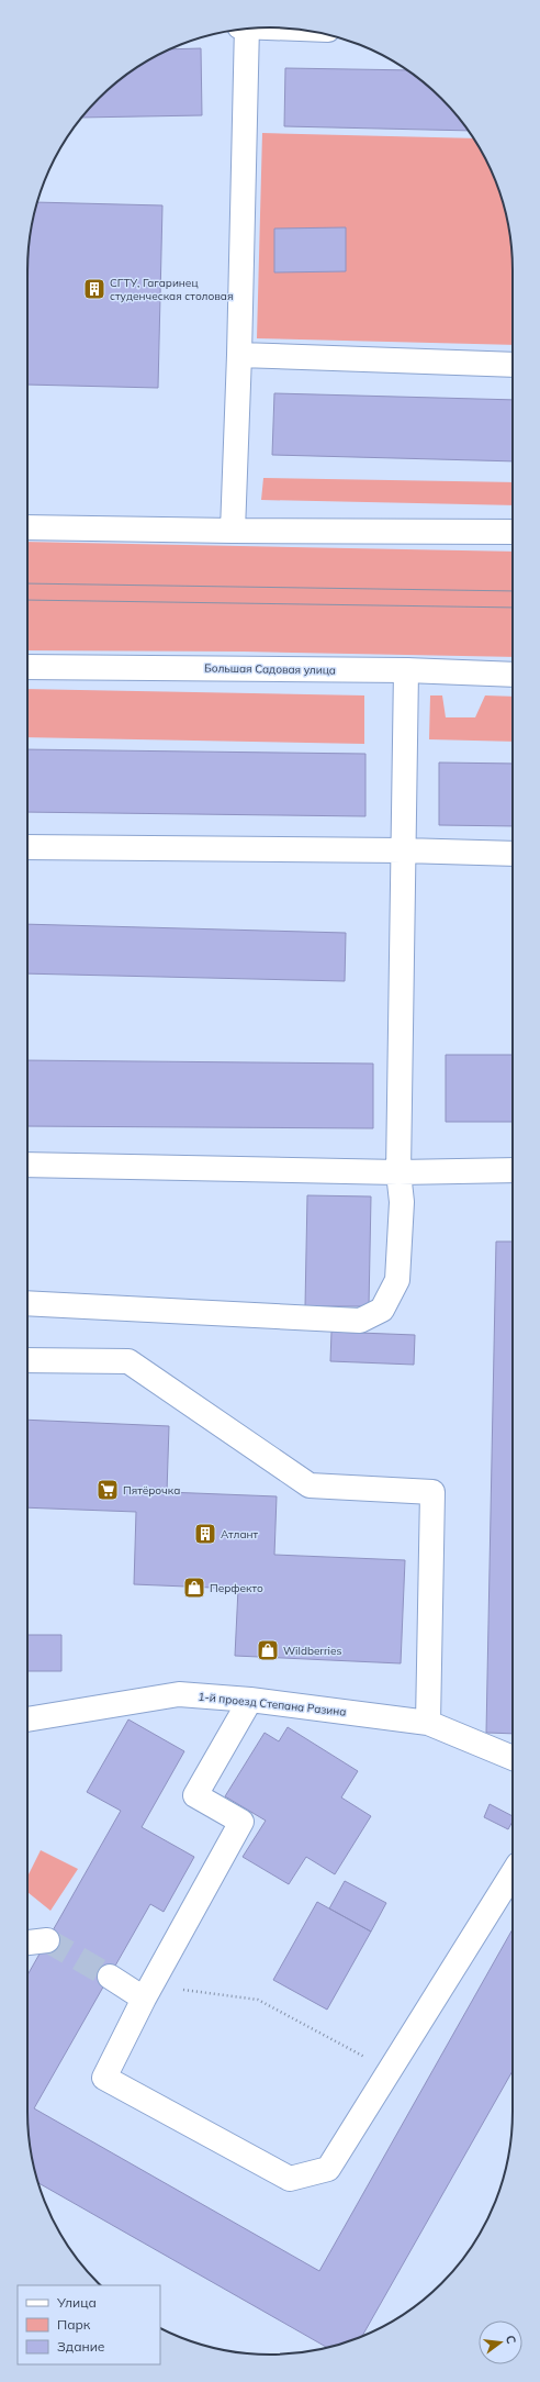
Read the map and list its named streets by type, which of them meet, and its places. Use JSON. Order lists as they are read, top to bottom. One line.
{"streets":{"street":["Большая Садовая улица","1-й проезд Степана Разина"]},"places":{"building":["СГТУ, Гагаринец студенческая столовая","Атлант"],"supermarket":["Пятёрочка"],"shop":["Перфекто","Wildberries"]},"legend":["Улица","Парк","Здание"],"north":"right"}
